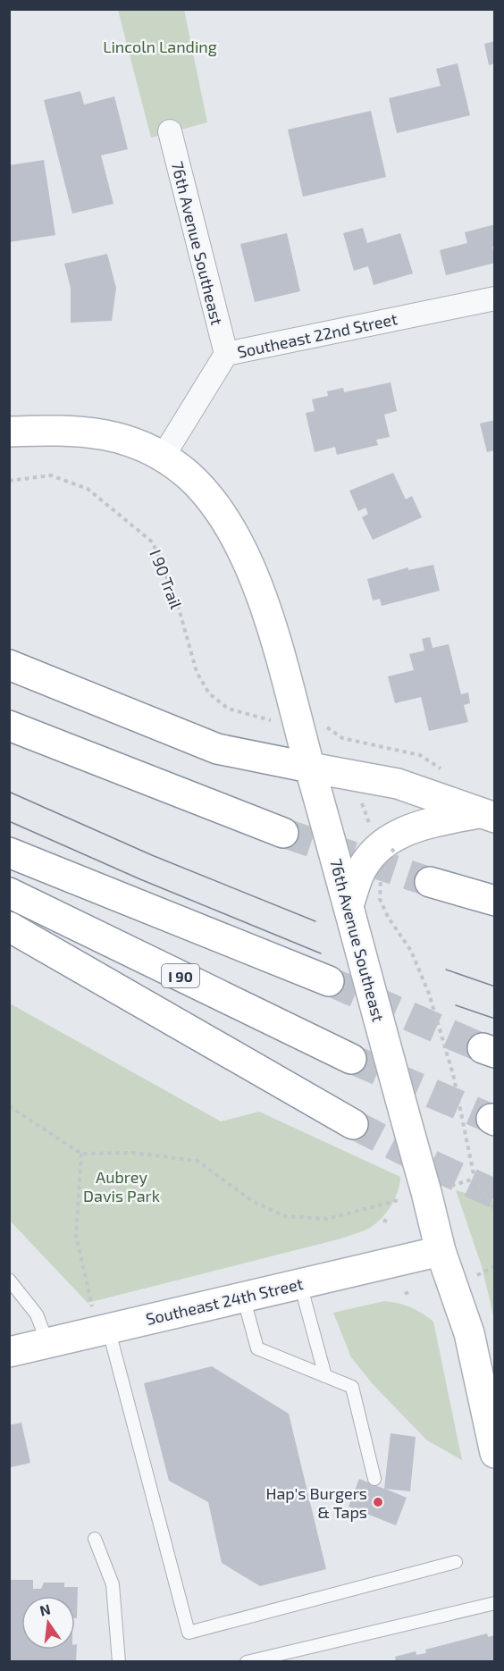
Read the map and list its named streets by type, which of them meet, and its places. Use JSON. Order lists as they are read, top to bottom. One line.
{"streets":{"main road":["76th Avenue Southeast","I 90","Southeast 24th Street"],"street":["Southeast 22nd Street"],"path":["I 90 Trail"]},"crossings":[["76th Avenue Southeast","Southeast 22nd Street"],["76th Avenue Southeast","Southeast 24th Street"]],"parks":["Lincoln Landing","Aubrey Davis Park"],"places":["Hap's Burgers & Taps"],"north":"top"}
